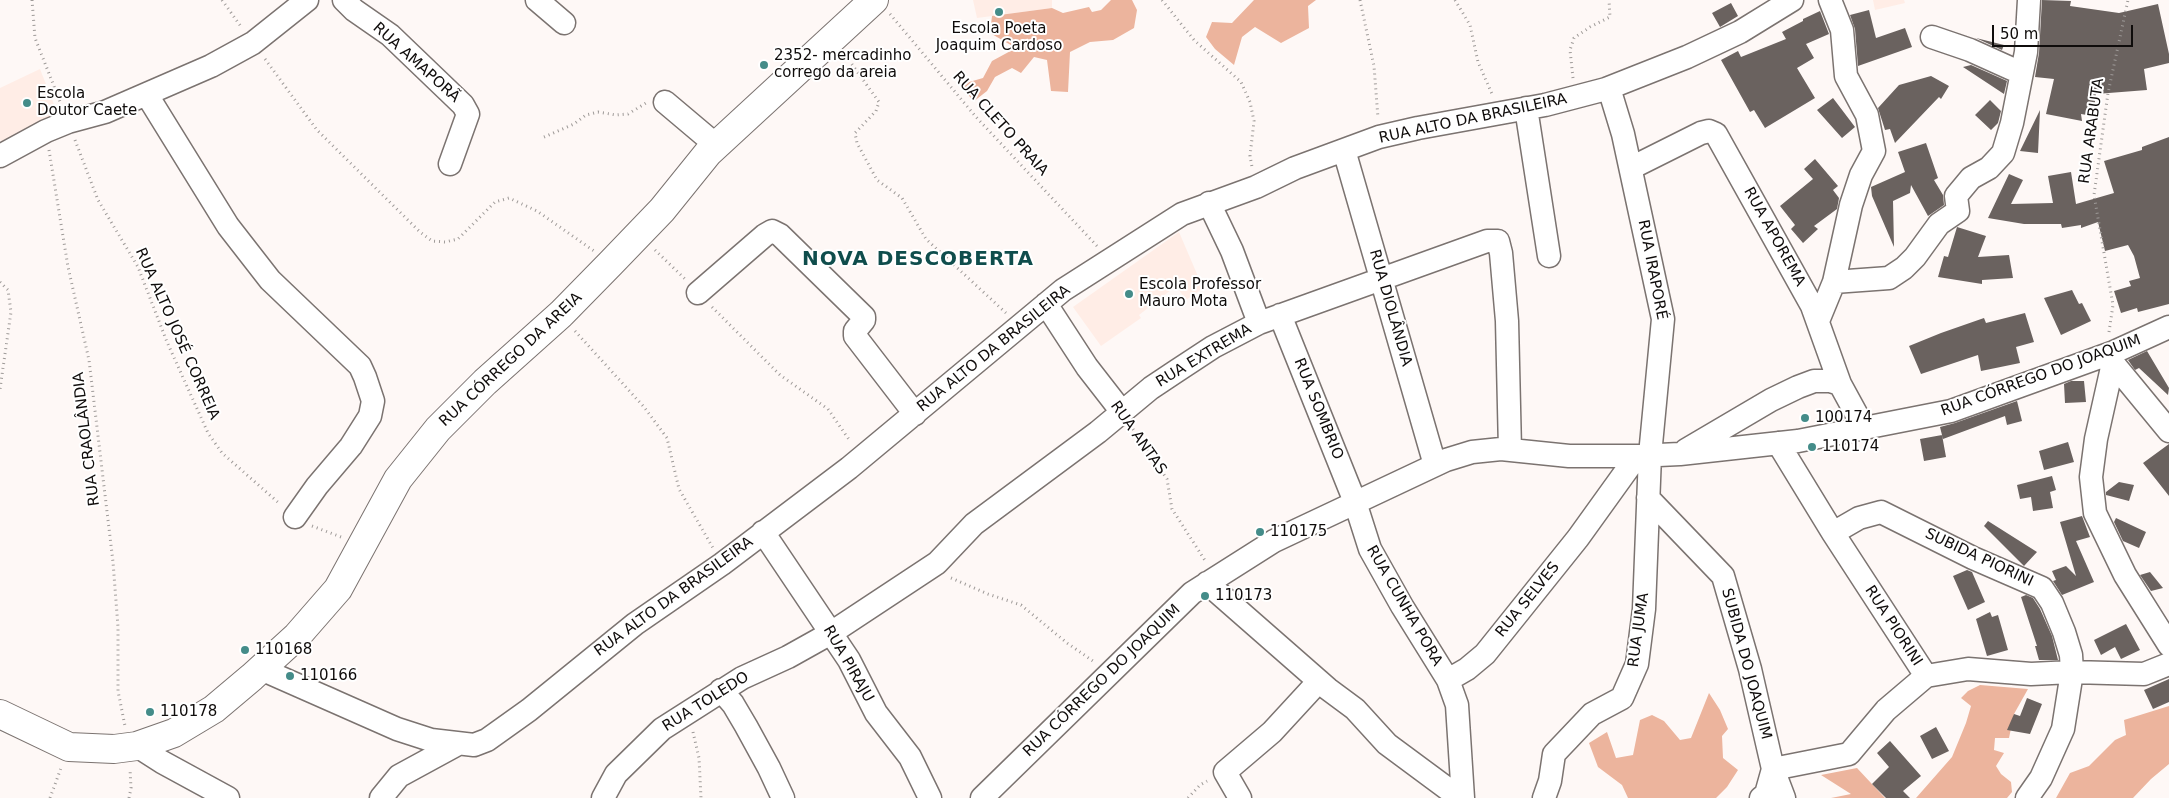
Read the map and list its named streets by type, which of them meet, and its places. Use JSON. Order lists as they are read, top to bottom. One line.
{"streets":{"street":["RUA AMAPORÃ","RUA ALTO DA BRASILEIRA","RUA APOREMA","RUA IRAPORÉ","RUA DIOLÂNDIA","RUA EXTREMA","RUA CÓRREGO DA AREIA","RUA CÓRREGO DO JOAQUIM","RUA SOMBRIO","RUA ANTAS","SUBIDA PIORINI","RUA SELVES","RUA CUNHA PORA","RUA PIORINI","RUA JUMA","RUA PIRAJU","SUBIDA DO JOAQUIM","RUA TOLEDO"],"path":["RUA CLETO PRAIA","RUA ARABUTA","RUA ALTO JOSÉ CORREIA","RUA CRAOLÂNDIA"]},"crossings":[["RUA ALTO DA BRASILEIRA","RUA CLETO PRAIA"],["RUA ALTO DA BRASILEIRA","RUA IRAPORÉ"],["RUA ALTO DA BRASILEIRA","RUA DIOLÂNDIA"],["RUA ALTO DA BRASILEIRA","RUA CÓRREGO DA AREIA"],["RUA ALTO DA BRASILEIRA","RUA ANTAS"],["RUA ALTO DA BRASILEIRA","RUA PIRAJU"],["RUA CLETO PRAIA","RUA CÓRREGO DA AREIA"],["RUA ARABUTA","RUA CÓRREGO DO JOAQUIM"],["RUA APOREMA","RUA IRAPORÉ"],["RUA APOREMA","RUA CÓRREGO DO JOAQUIM"],["RUA IRAPORÉ","RUA CÓRREGO DO JOAQUIM"],["RUA IRAPORÉ","RUA SELVES"],["RUA IRAPORÉ","RUA JUMA"],["RUA DIOLÂNDIA","RUA EXTREMA"],["RUA DIOLÂNDIA","RUA CÓRREGO DO JOAQUIM"],["RUA ALTO JOSÉ CORREIA","RUA CÓRREGO DA AREIA"],["RUA EXTREMA","RUA CÓRREGO DO JOAQUIM"],["RUA EXTREMA","RUA SOMBRIO"],["RUA EXTREMA","RUA ANTAS"],["RUA EXTREMA","RUA PIRAJU"],["RUA EXTREMA","RUA TOLEDO"],["RUA CÓRREGO DA AREIA","RUA CRAOLÂNDIA"],["RUA CÓRREGO DO JOAQUIM","RUA SOMBRIO"],["RUA CÓRREGO DO JOAQUIM","RUA ANTAS"],["RUA CÓRREGO DO JOAQUIM","RUA SELVES"],["RUA CÓRREGO DO JOAQUIM","RUA CUNHA PORA"],["RUA CÓRREGO DO JOAQUIM","RUA PIORINI"],["RUA CÓRREGO DO JOAQUIM","RUA JUMA"],["RUA SOMBRIO","RUA CUNHA PORA"],["SUBIDA PIORINI","RUA PIORINI"],["RUA SELVES","RUA CUNHA PORA"],["RUA SELVES","RUA JUMA"],["RUA PIORINI","SUBIDA DO JOAQUIM"],["RUA JUMA","SUBIDA DO JOAQUIM"],["RUA PIRAJU","RUA TOLEDO"]],"districts":["NOVA DESCOBERTA"],"places":["Escola Poeta Joaquim Cardoso","2352- mercadinho corrego da areia","Escola Doutor Caete","Escola Professor Mauro Mota","100174","110174","110175","110173","110168","110166","110178"],"scale_bar":"50 m"}
